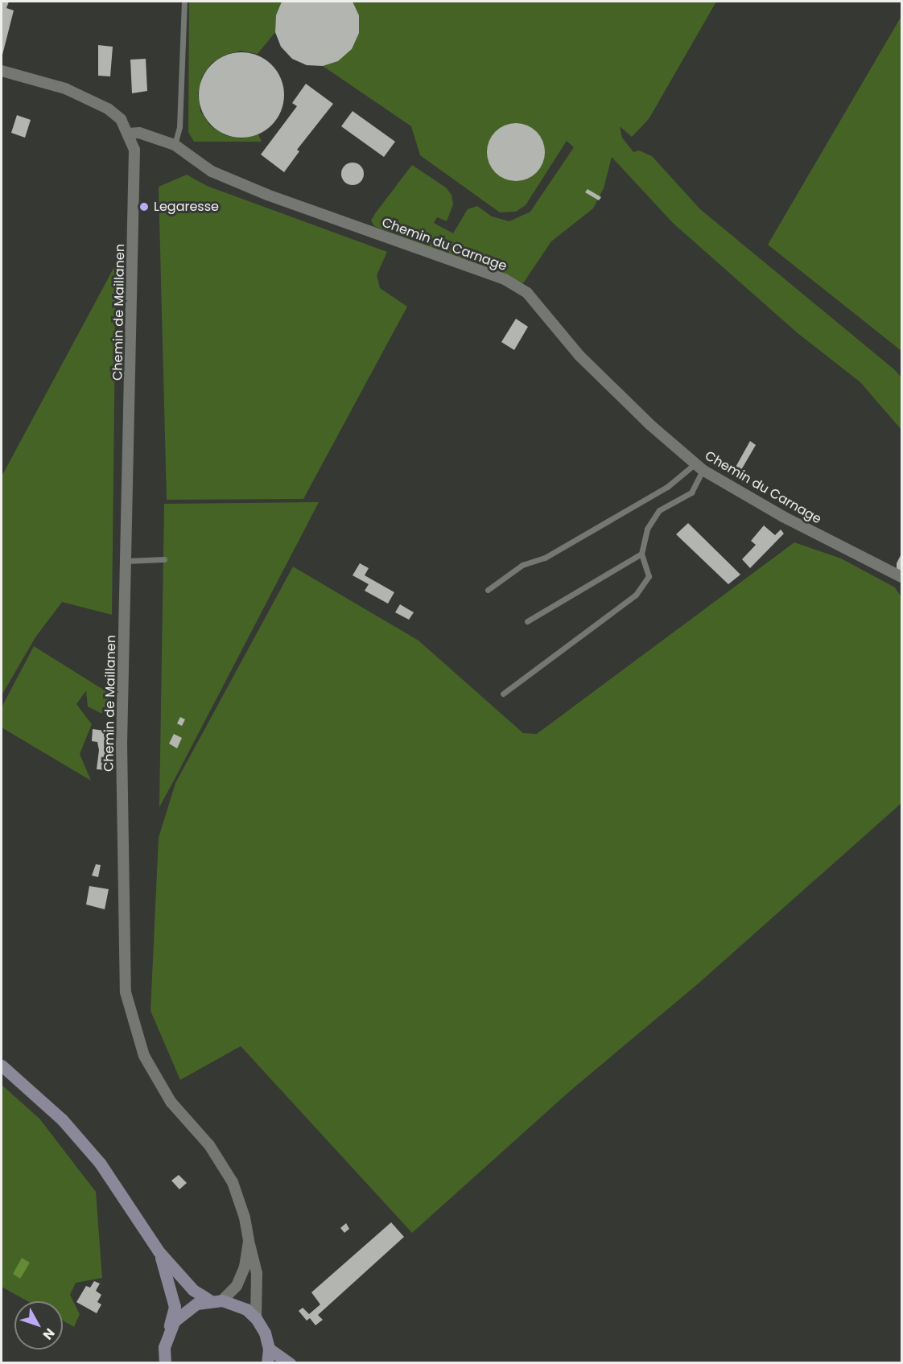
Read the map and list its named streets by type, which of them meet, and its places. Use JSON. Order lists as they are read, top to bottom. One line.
{"streets":{"street":["Chemin du Carnage","Chemin de Maillanen"]},"crossings":[["Chemin du Carnage","Chemin de Maillanen"]],"places":["Legaresse"],"north":"bottom right"}
